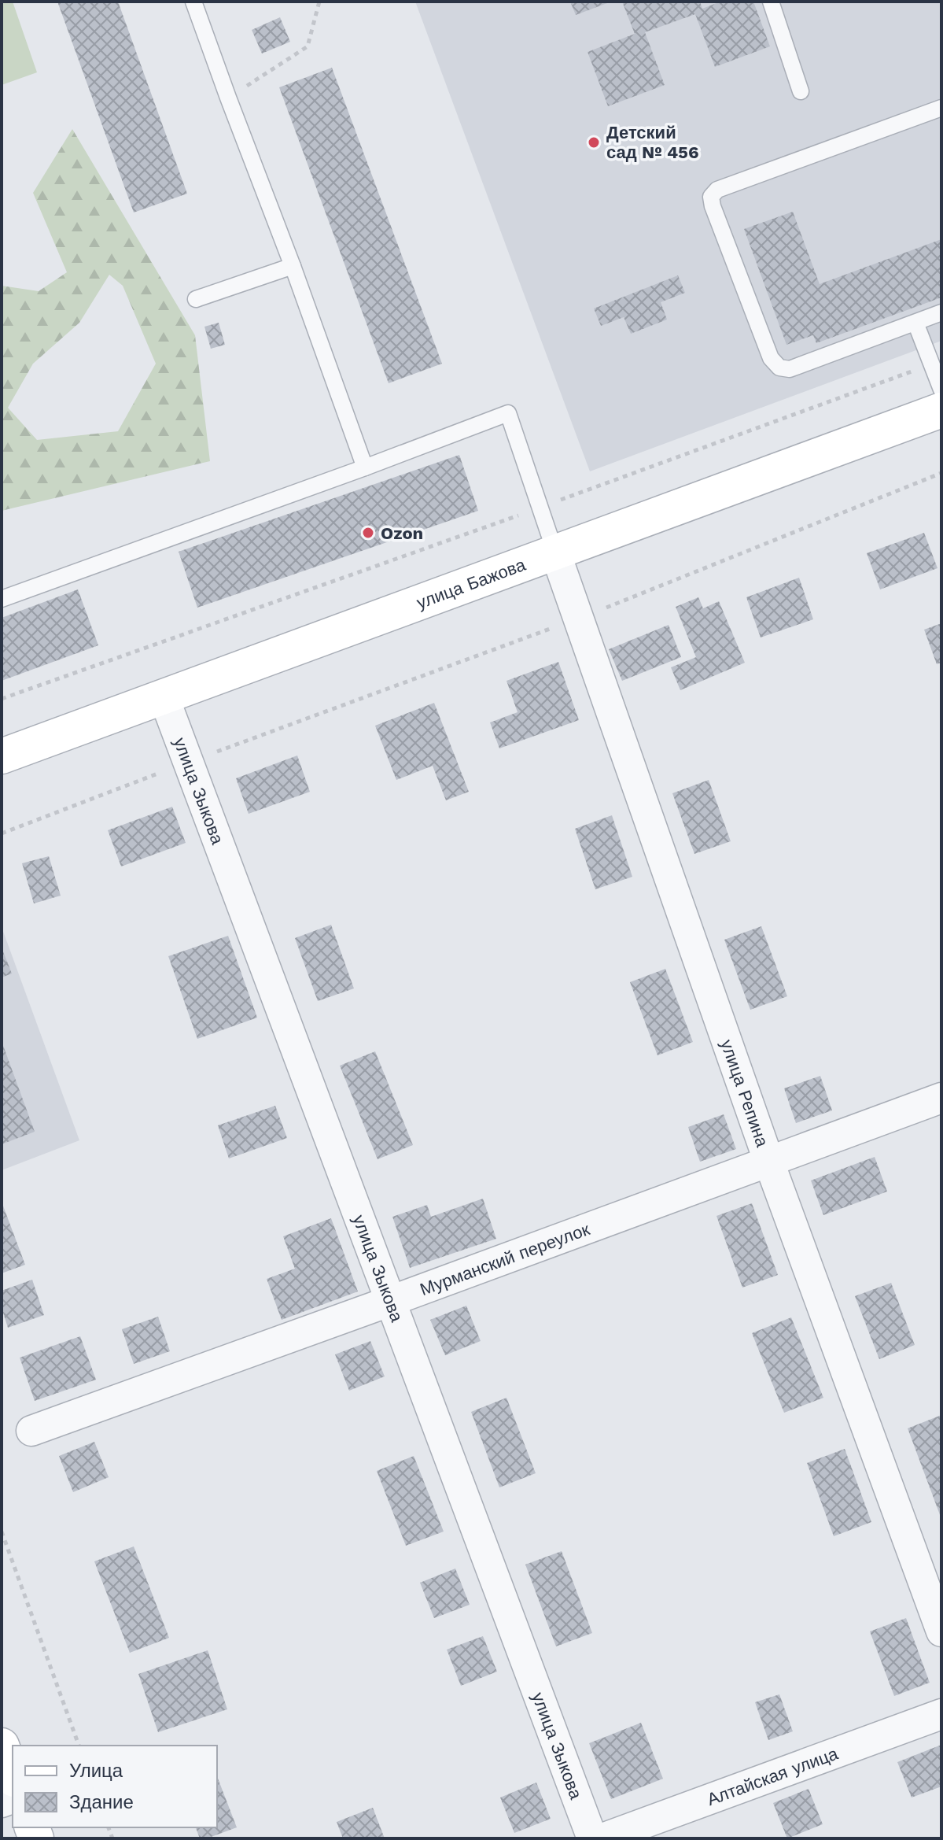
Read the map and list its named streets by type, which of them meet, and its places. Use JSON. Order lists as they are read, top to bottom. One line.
{"streets":{"main road":["улица Бажова"],"street":["улица Зыкова","улица Репина","Мурманский переулок","Алтайская улица"]},"crossings":[["улица Бажова","улица Зыкова"],["улица Бажова","улица Репина"],["улица Зыкова","Мурманский переулок"],["улица Репина","Мурманский переулок"]],"places":["Детский сад № 456","Ozon"],"legend":["Улица","Здание"]}
